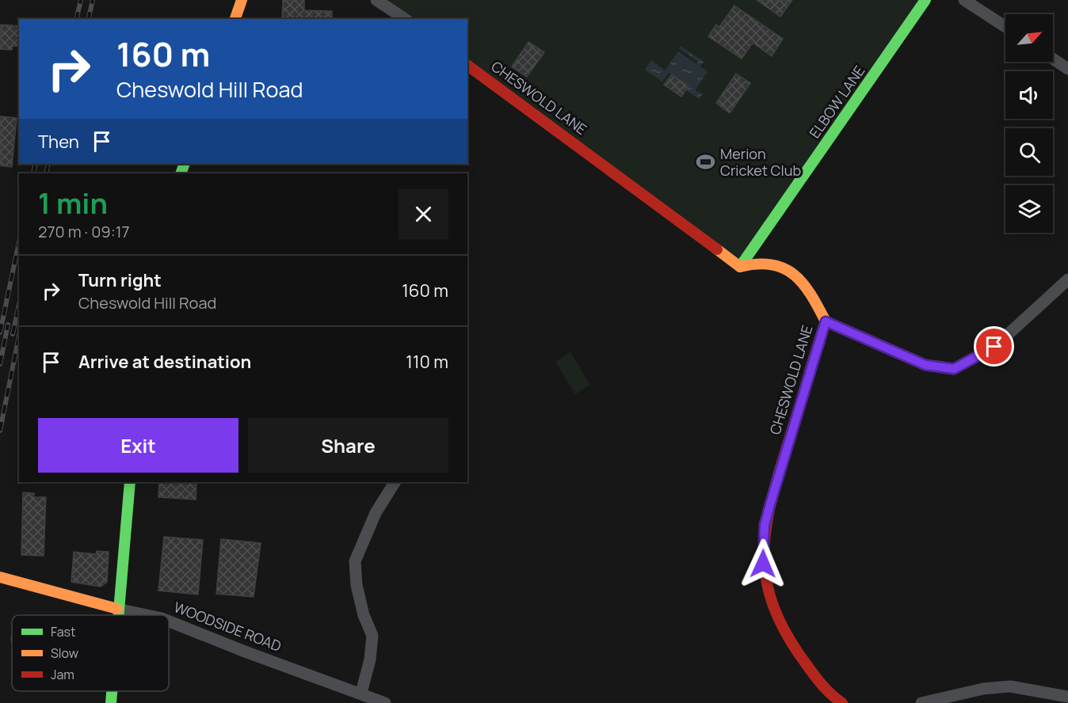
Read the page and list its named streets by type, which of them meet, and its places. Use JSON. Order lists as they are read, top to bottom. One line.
{"streets":{"street":["CHESWOLD LANE","ELBOW LANE","WOODSIDE ROAD"]},"crossings":[["CHESWOLD LANE","ELBOW LANE"]],"places":{"sports":["Merion Cricket Club"]},"legend":["Fast","Slow","Jam"],"north":"top right","page":{"turn":["160 m","Cheswold Hill Road"],"then":"Then","heading":["1 min","270 m · 09:17"],"list":[{"name":"Turn right","note":"Cheswold Hill Road","value":"160 m"},{"name":"Arrive at destination","value":"110 m"}],"buttons":["Exit","Share"]}}
